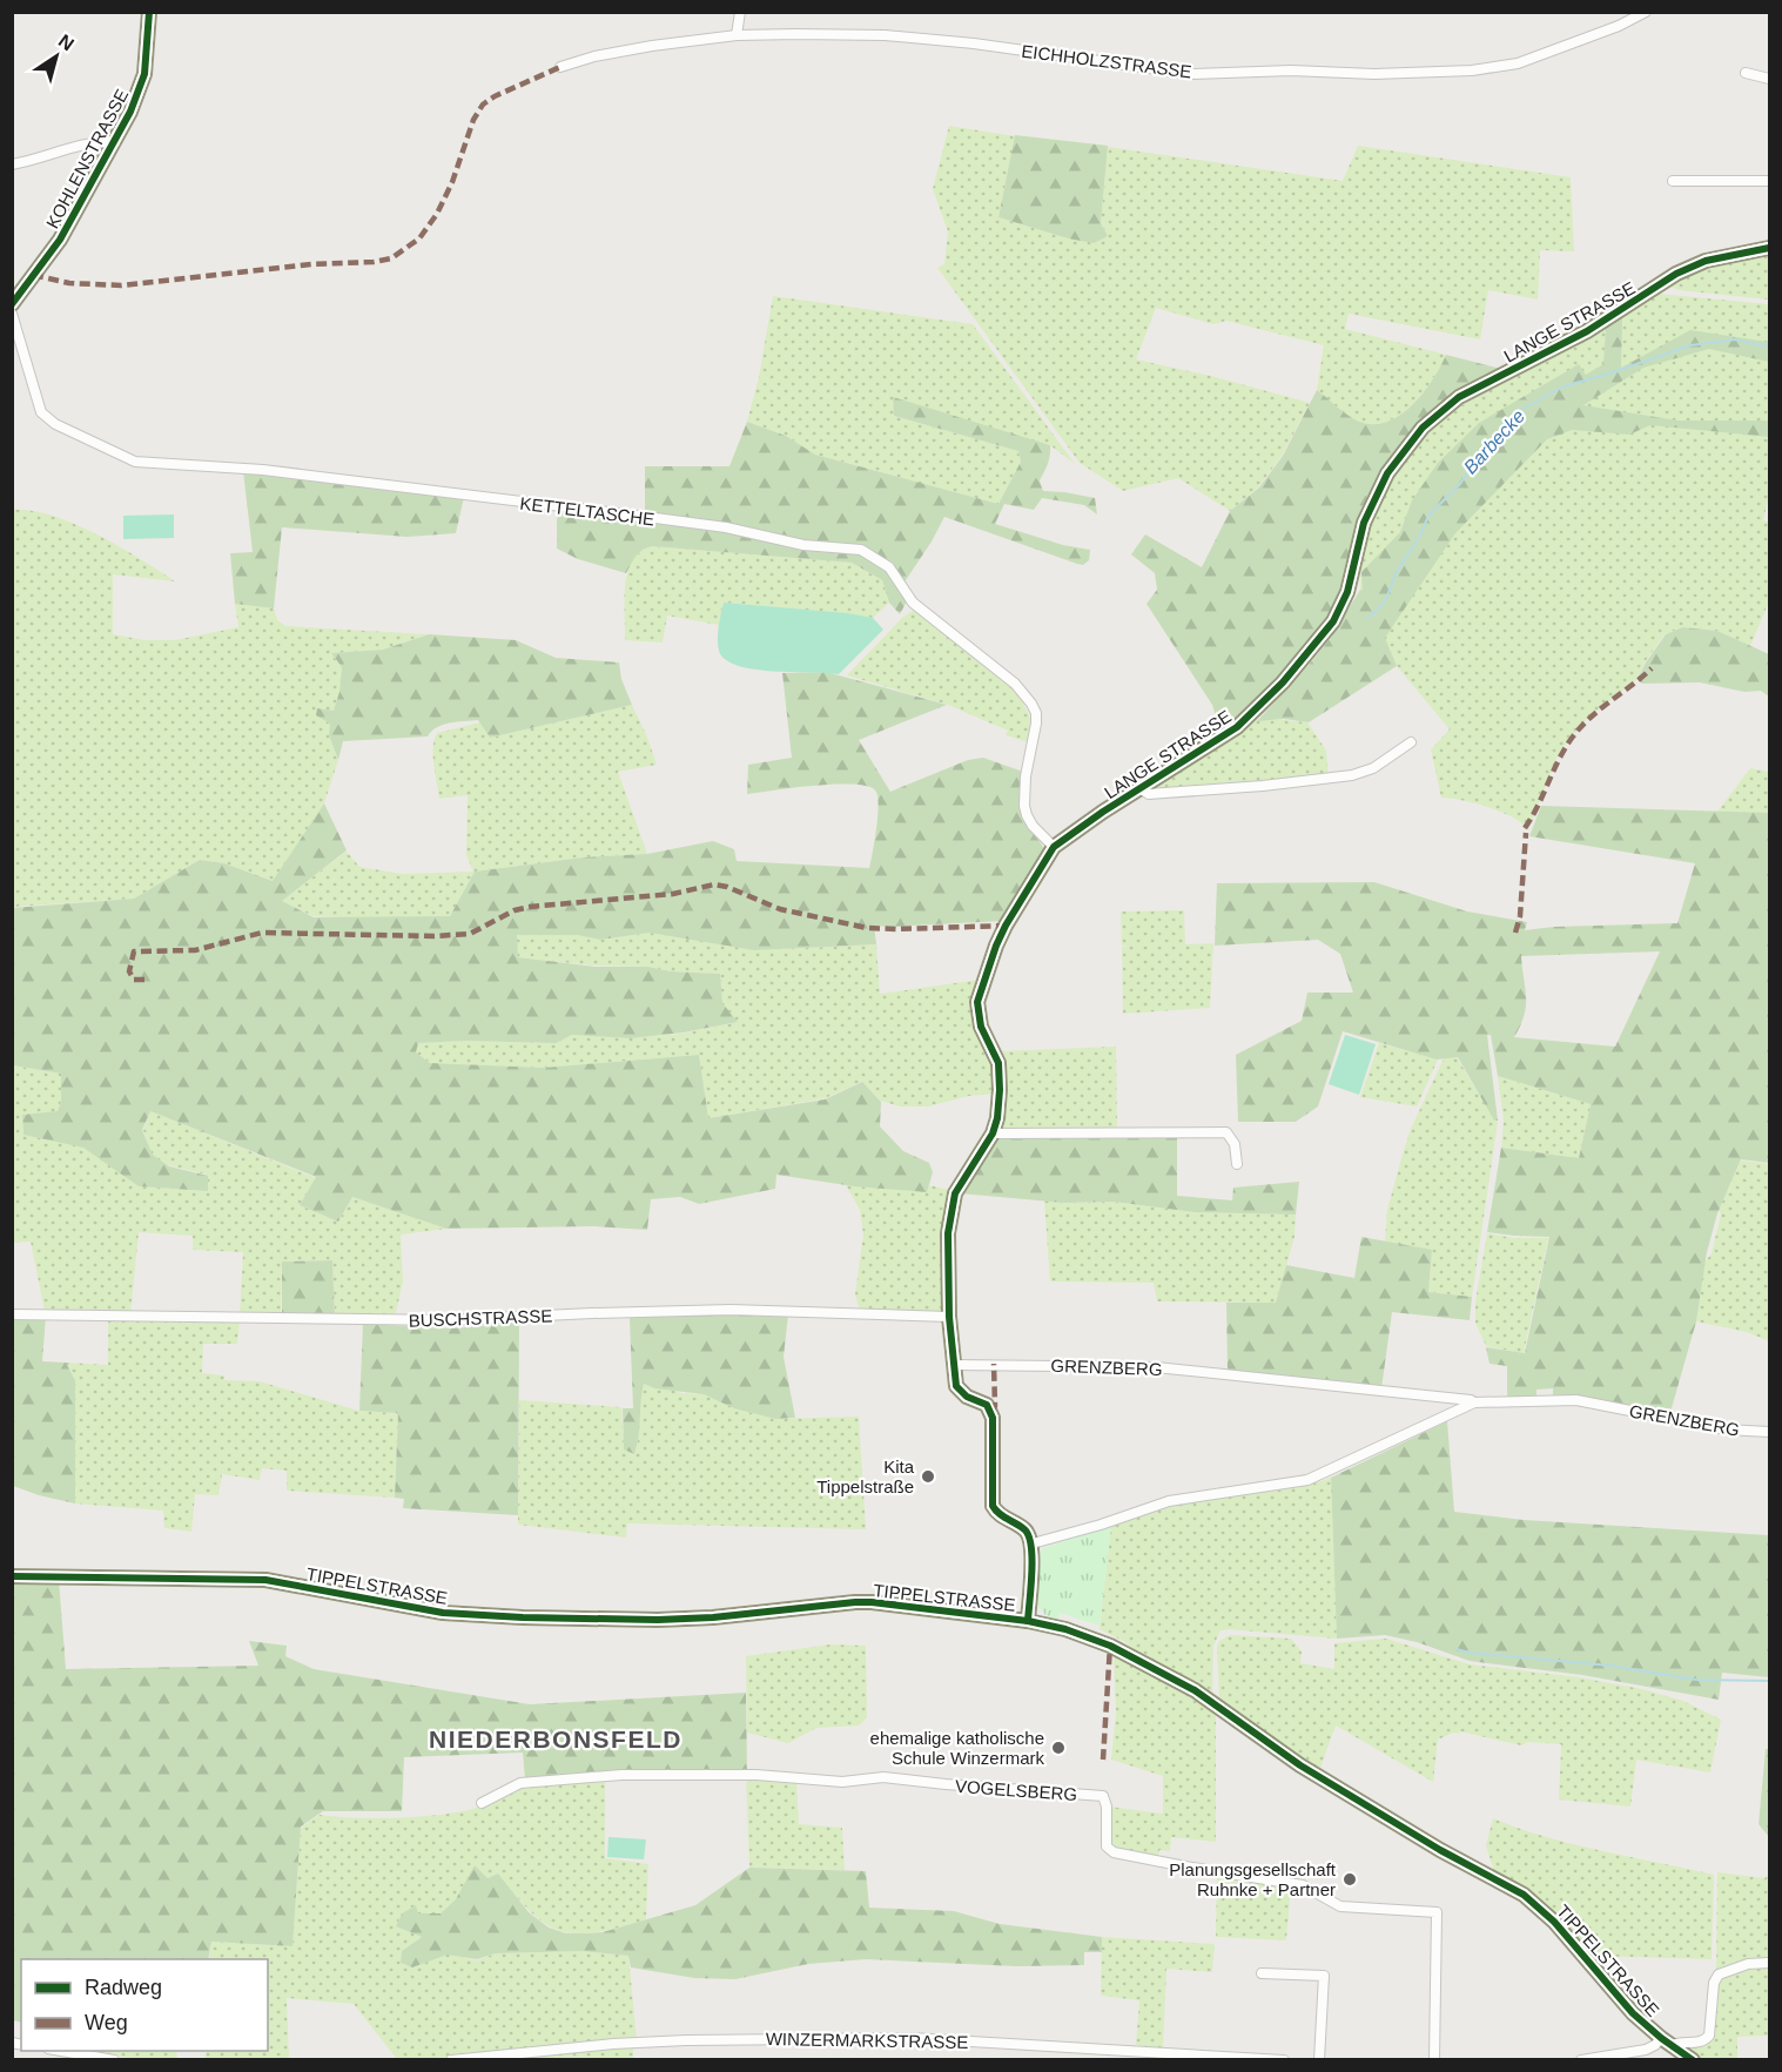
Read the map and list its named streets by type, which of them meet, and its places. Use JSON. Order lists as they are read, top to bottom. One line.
{"streets":{"street":["EICHHOLZSTRASSE","KOHLENSTRASSE","LANGE STRASSE","KETTELTASCHE","BUSCHSTRASSE","GRENZBERG","TIPPELSTRASSE","VOGELSBERG","WINZERMARKSTRASSE"]},"crossings":[["LANGE STRASSE","KETTELTASCHE"],["LANGE STRASSE","BUSCHSTRASSE"],["LANGE STRASSE","GRENZBERG"]],"districts":["NIEDERBONSFELD"],"water":["Barbecke"],"places":["Kita Tippelstraße","ehemalige katholische Schule Winzermark","Planungsgesellschaft Ruhnke + Partner"],"legend":["Radweg","Weg"],"north":"top right"}
